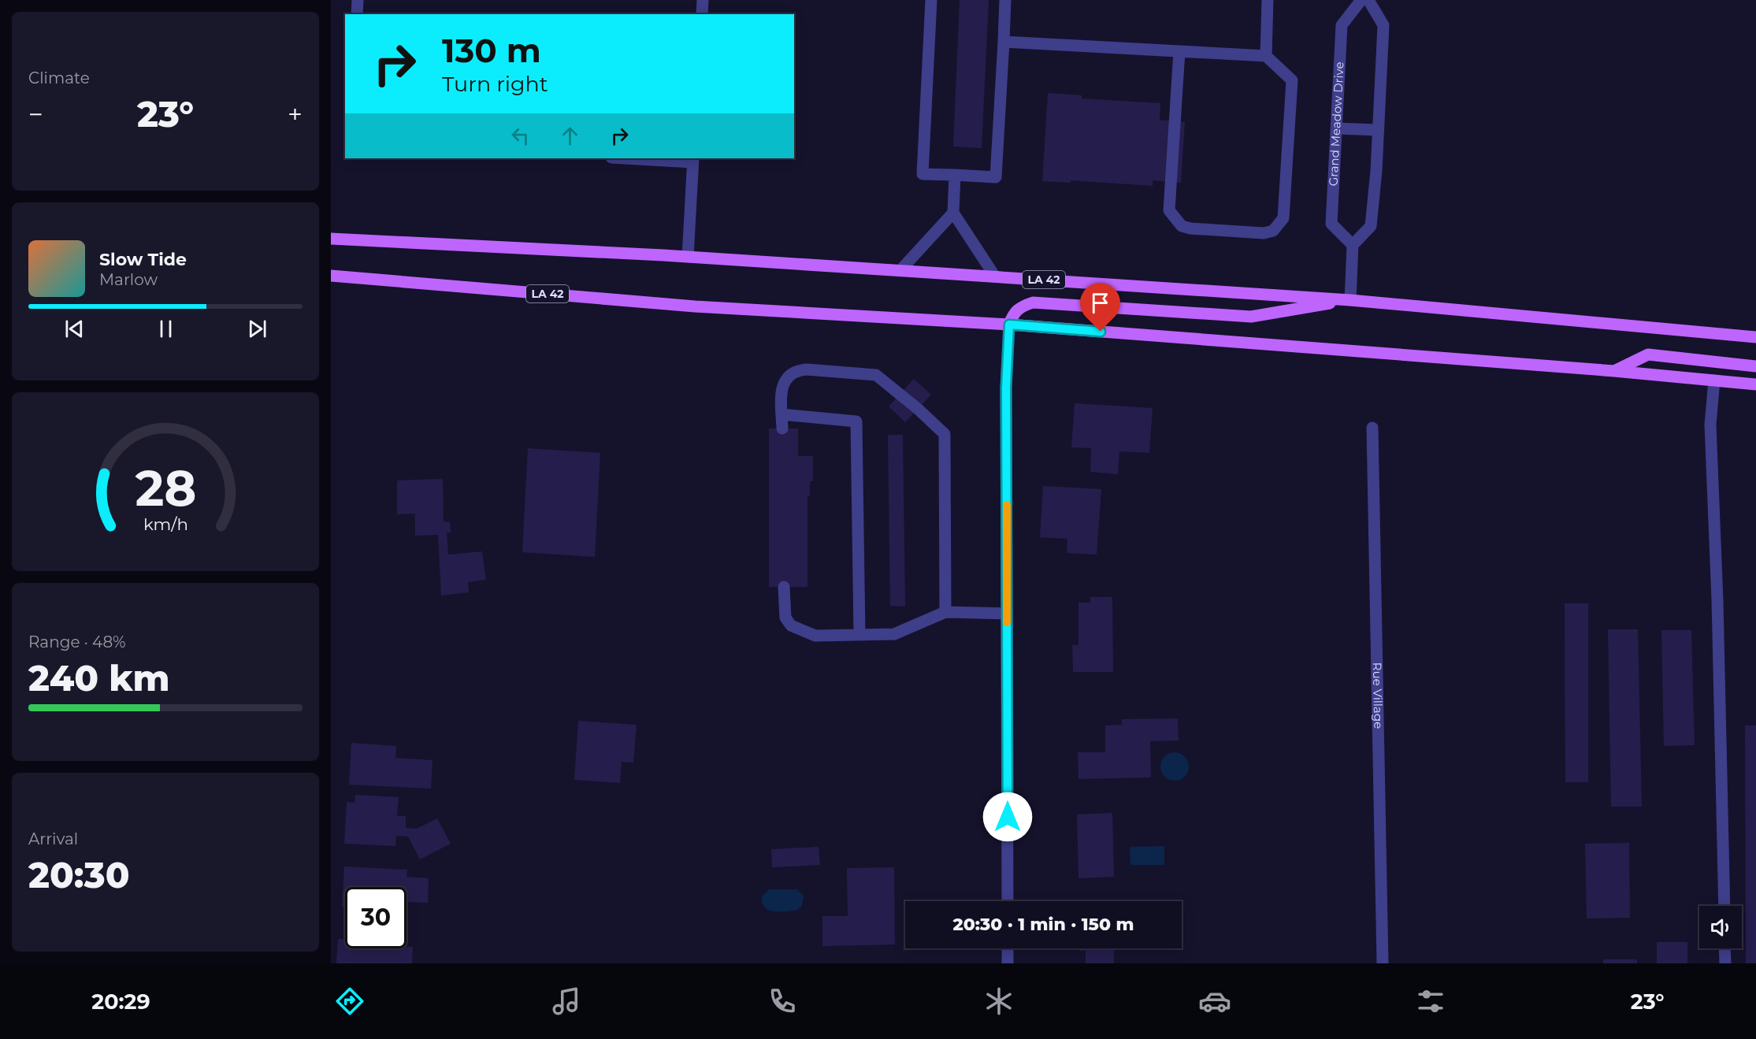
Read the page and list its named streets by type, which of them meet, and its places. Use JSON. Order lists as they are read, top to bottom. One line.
{"streets":{"main road":["LA 42"],"street":["Grand Meadow Drive","Rue Village"]},"page":{"tile":["Climate",["Range · 48%","240 km"],["Arrival","20:30"]],"turn":["130 m","Turn right"],"heat":["−","23°","+"],"song":["Slow Tide","Marlow"],"limit":"30","trip":"20:30 · 1 min · 150 m","tabs":["20:29","23°"],"gauge":["28","km/h"]}}
